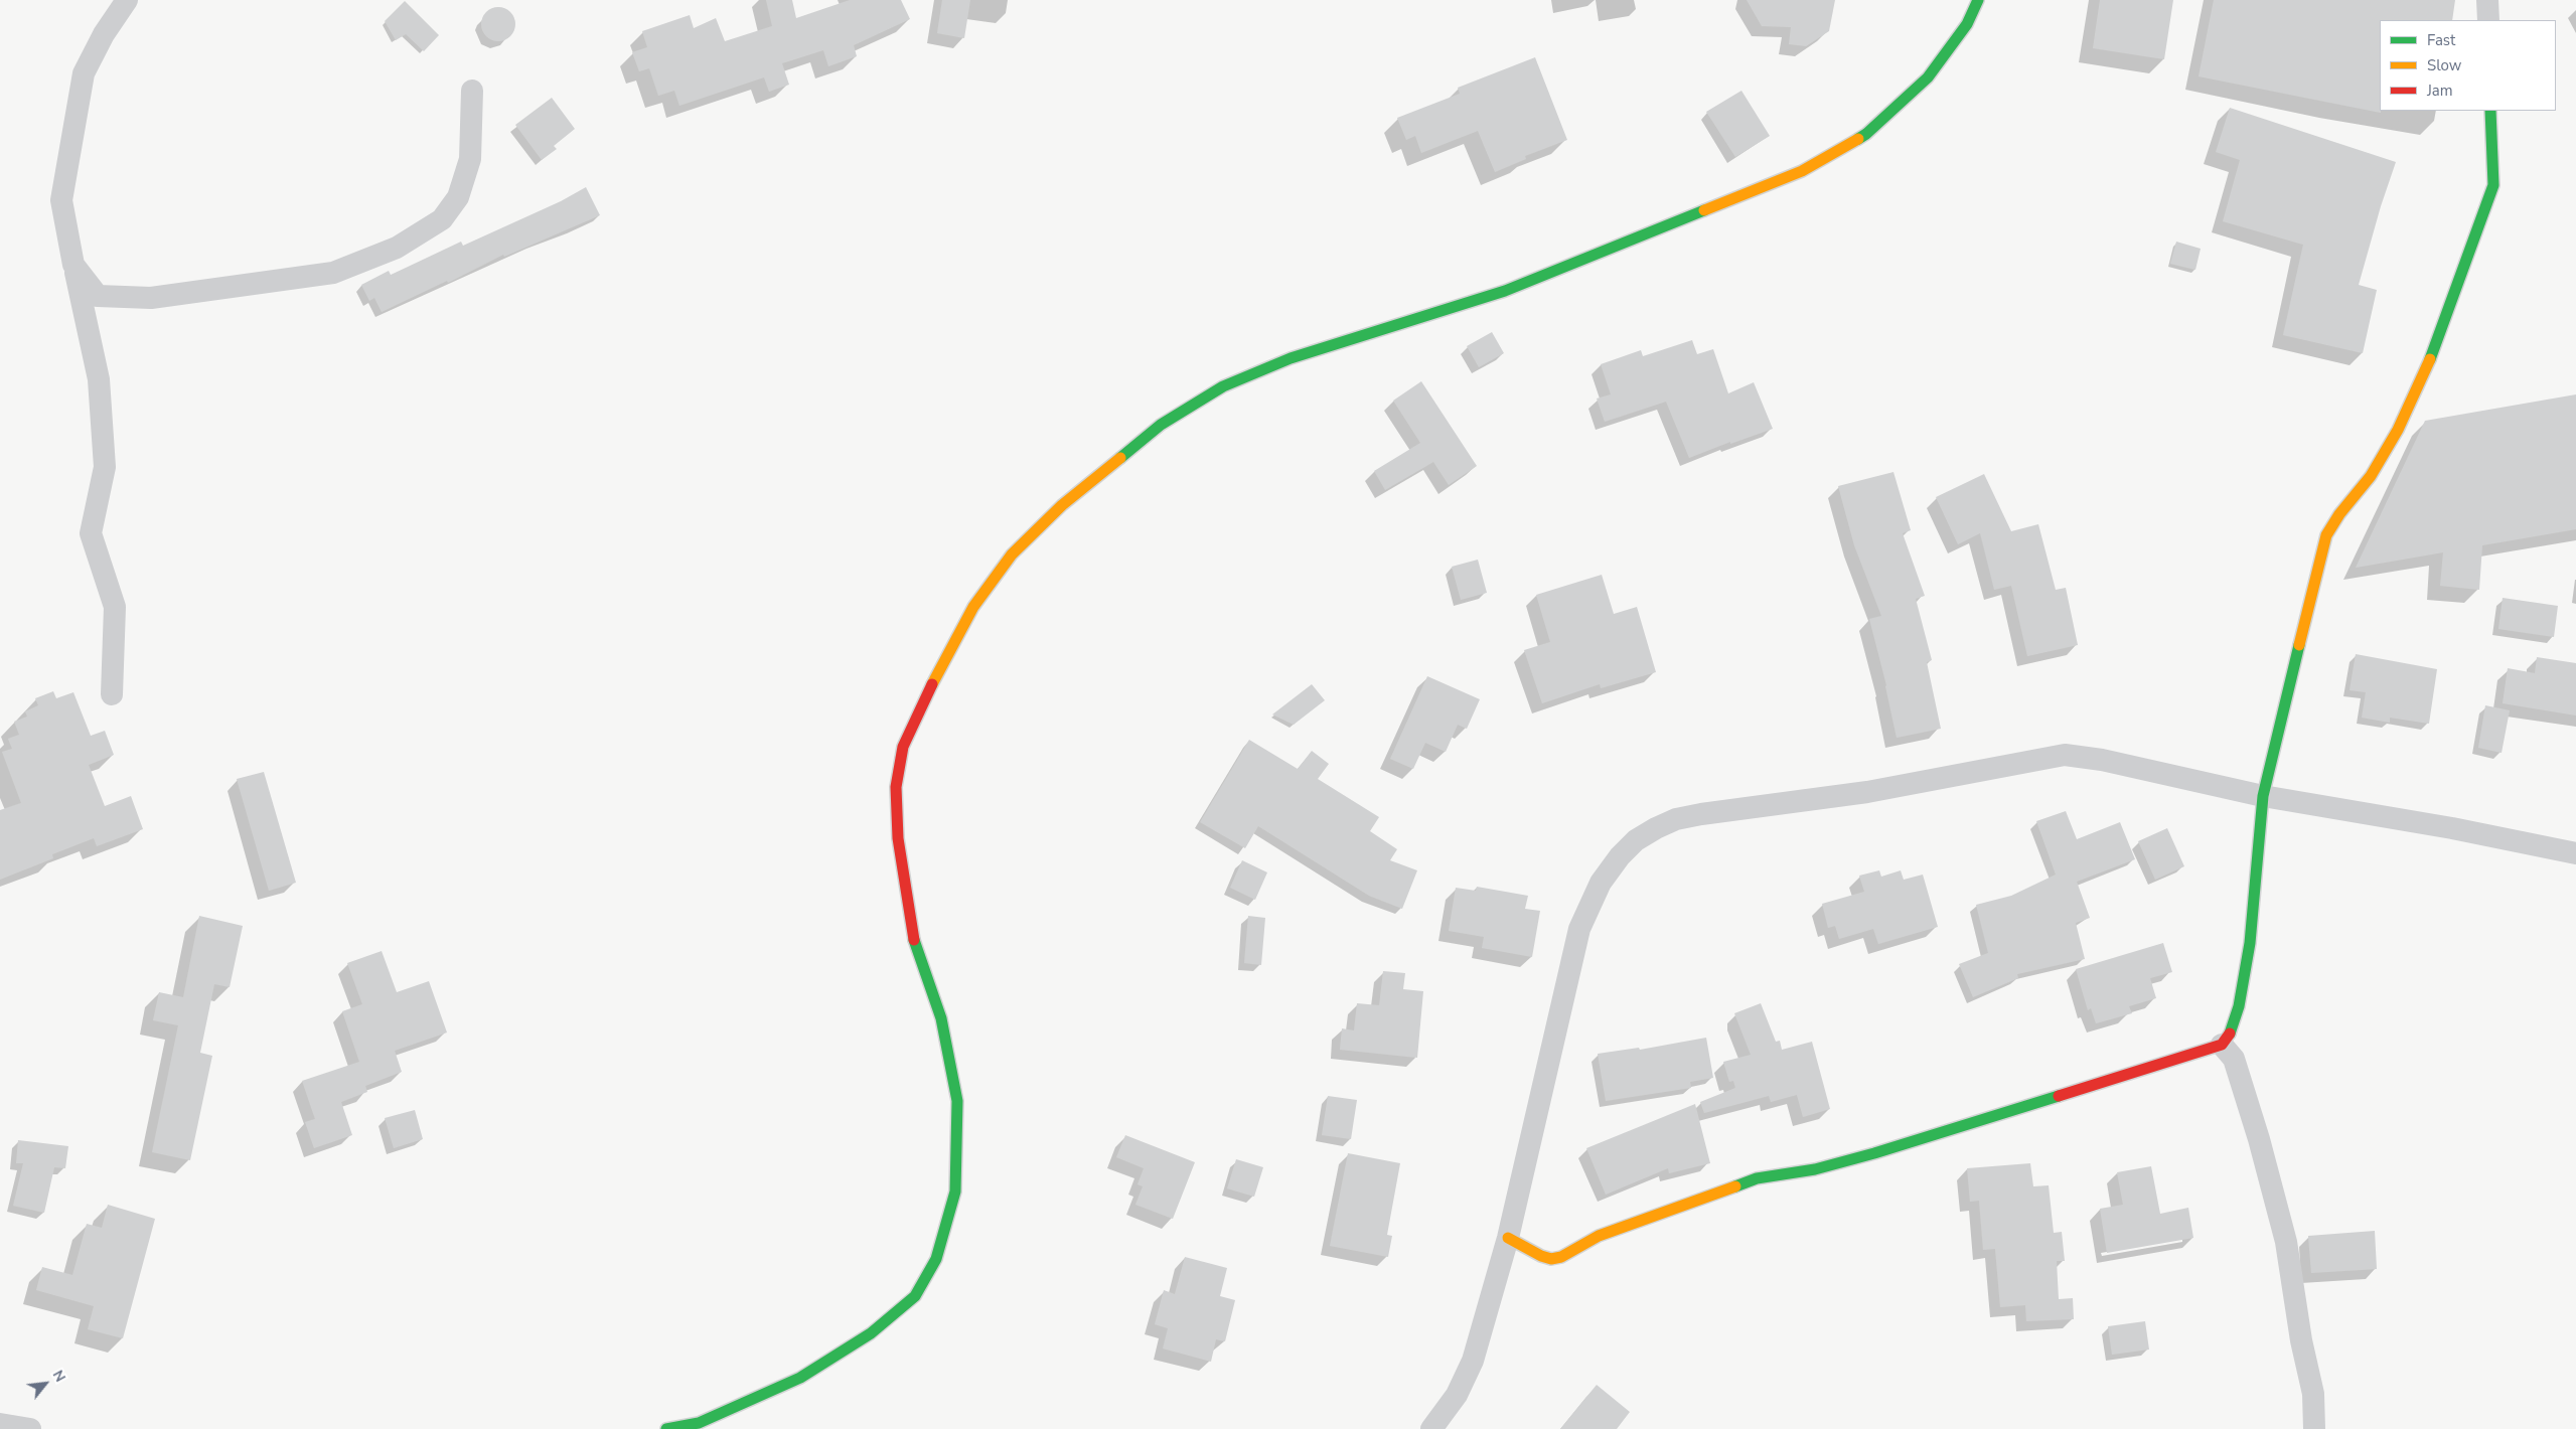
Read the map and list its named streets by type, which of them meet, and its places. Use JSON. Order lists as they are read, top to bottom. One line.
{"legend":["Fast","Slow","Jam"],"north":"top right"}
